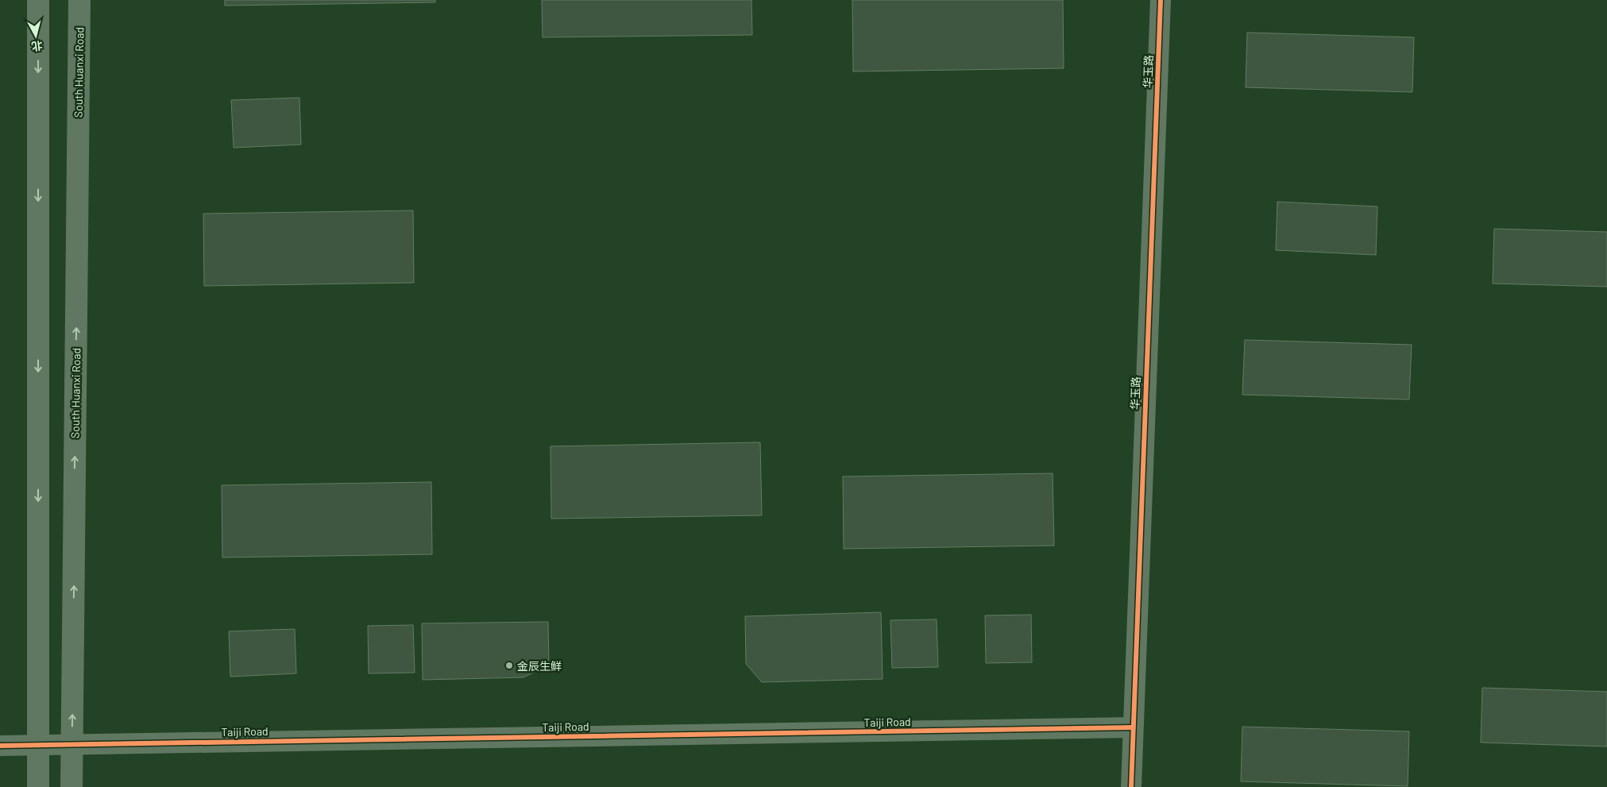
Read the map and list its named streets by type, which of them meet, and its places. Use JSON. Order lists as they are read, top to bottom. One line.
{"streets":{"street":["华玉路","South Huanxi Road","Taiji Road"]},"crossings":[["华玉路","Taiji Road"],["South Huanxi Road","Taiji Road"]],"places":["金辰生鲜"],"north":"bottom"}
